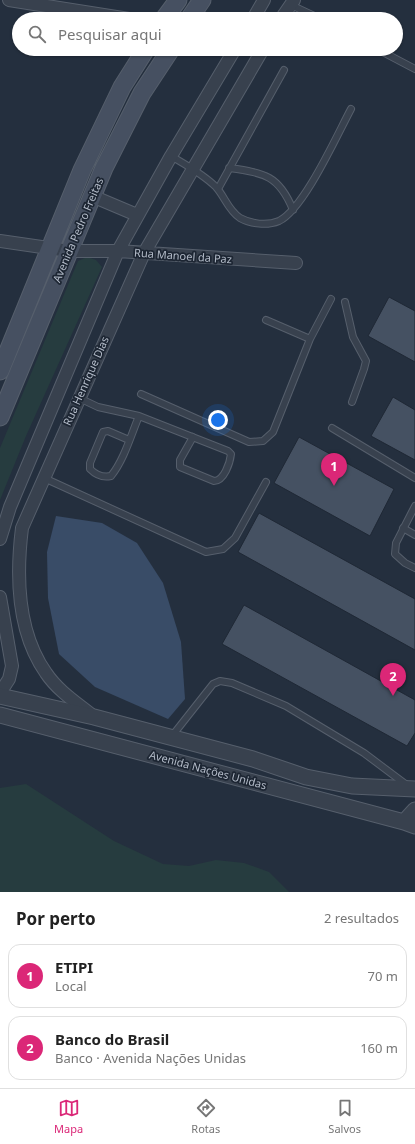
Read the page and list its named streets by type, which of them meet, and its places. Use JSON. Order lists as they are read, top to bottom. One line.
{"streets":{"main road":["Avenida Pedro Freitas"],"street":["Rua Manoel da Paz","Rua Henrique Dias","Avenida Nações Unidas"]},"crossings":[["Avenida Pedro Freitas","Rua Manoel da Paz"],["Rua Manoel da Paz","Rua Henrique Dias"],["Rua Henrique Dias","Avenida Nações Unidas"]],"page":{"search":"Pesquisar aqui","pins":["1","2"],"heading":["Por perto","2 resultados"],"list":[{"mark":"1","name":"ETIPI","note":"Local","value":"70 m"},{"mark":"2","name":"Banco do Brasil","note":"Banco · Avenida Nações Unidas","value":"160 m"}],"nav":["Mapa","Rotas","Salvos"]}}
